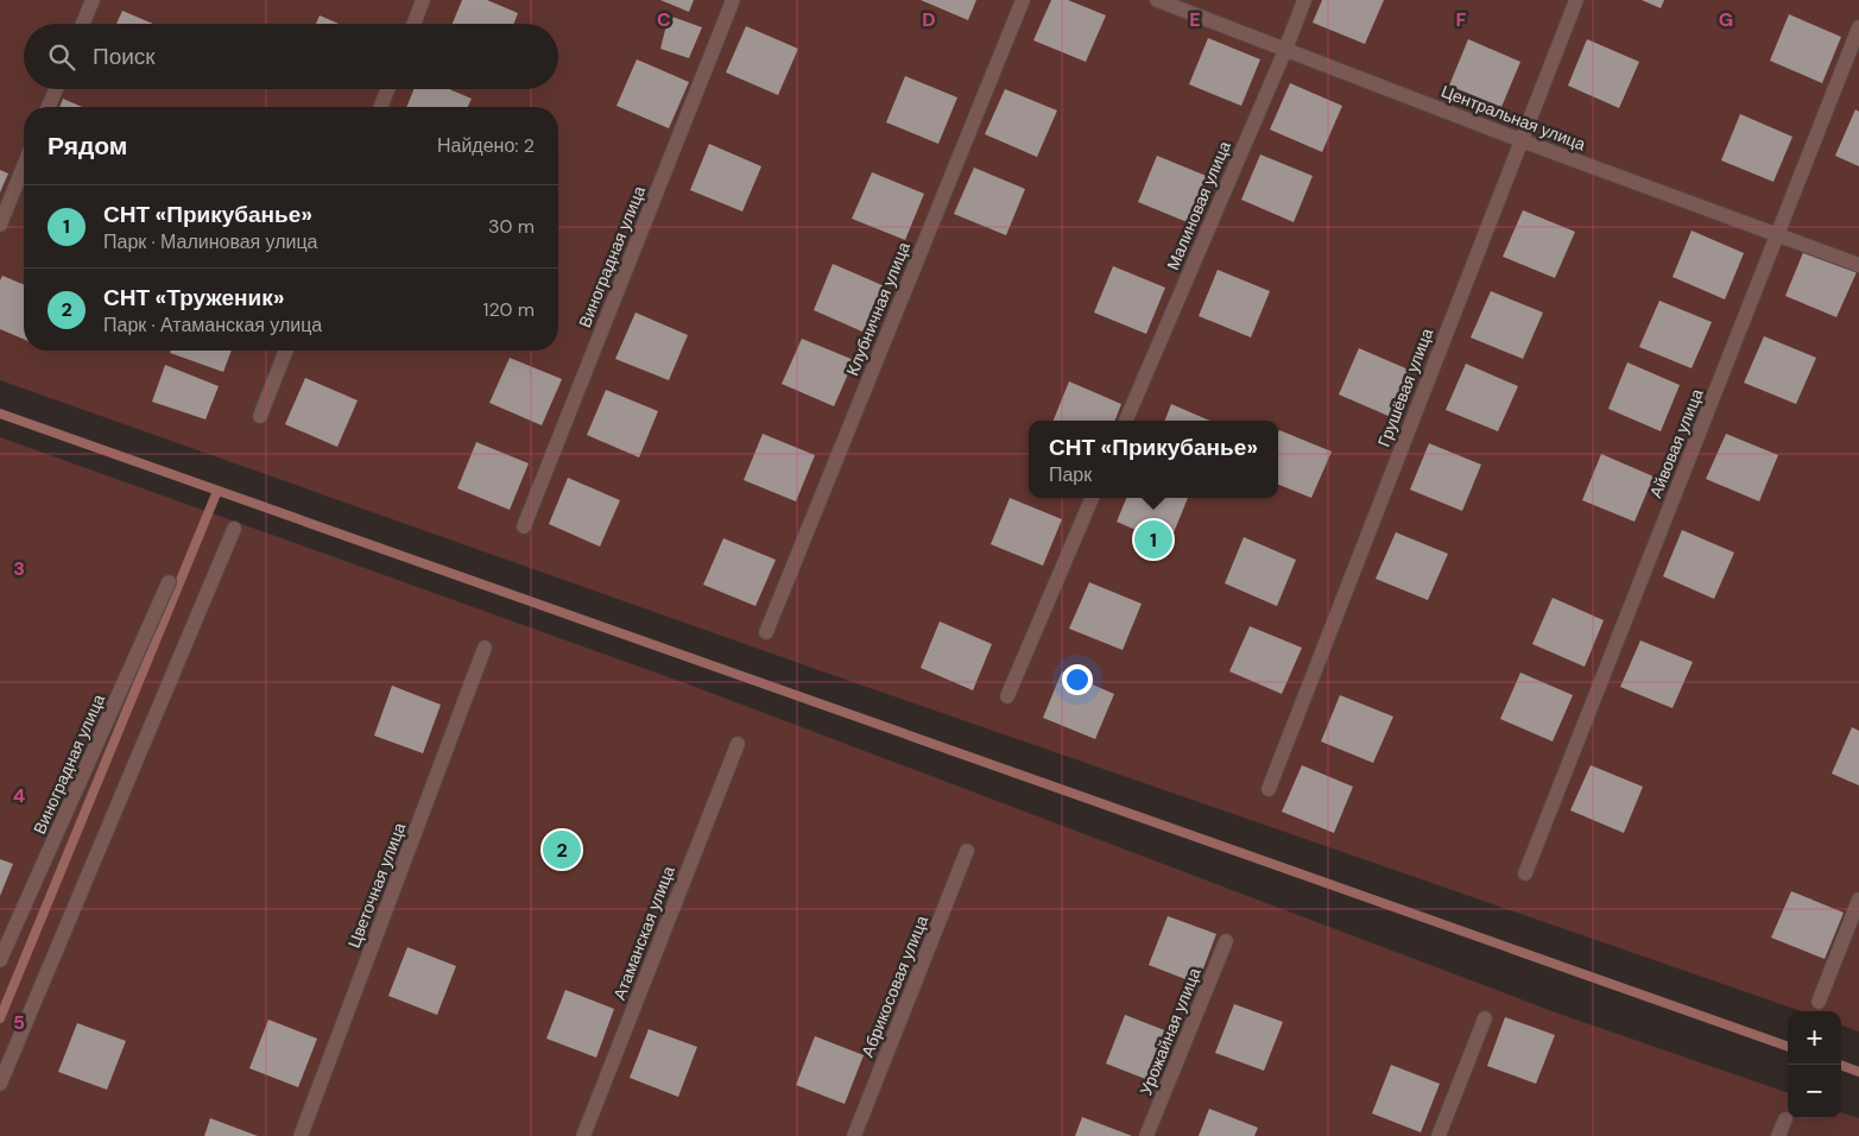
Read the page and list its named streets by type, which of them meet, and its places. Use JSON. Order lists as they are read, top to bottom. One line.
{"streets":{"street":["Центральная улица","Малиновая улица","Виноградная улица","Клубничная улица","Грушёвая улица","Айвовая улица","Цветочная улица","Атаманская улица","Абрикосовая улица","Урожайная улица"]},"crossings":[["Центральная улица","Малиновая улица"],["Центральная улица","Грушёвая улица"],["Центральная улица","Айвовая улица"]],"page":{"search":"Поиск","heading":["Рядом","Найдено: 2"],"list":[{"mark":"1","name":"СНТ «Прикубанье»","note":"Парк · Малиновая улица","value":"30 m"},{"mark":"2","name":"СНТ «Труженик»","note":"Парк · Атаманская улица","value":"120 m"}],"popup":["СНТ «Прикубанье»","Парк"],"pins":["1","2"],"map_buttons":["+","−"]},"grid":{"columns":["C","D","E","F","G"],"rows":["3","4","5"]}}
